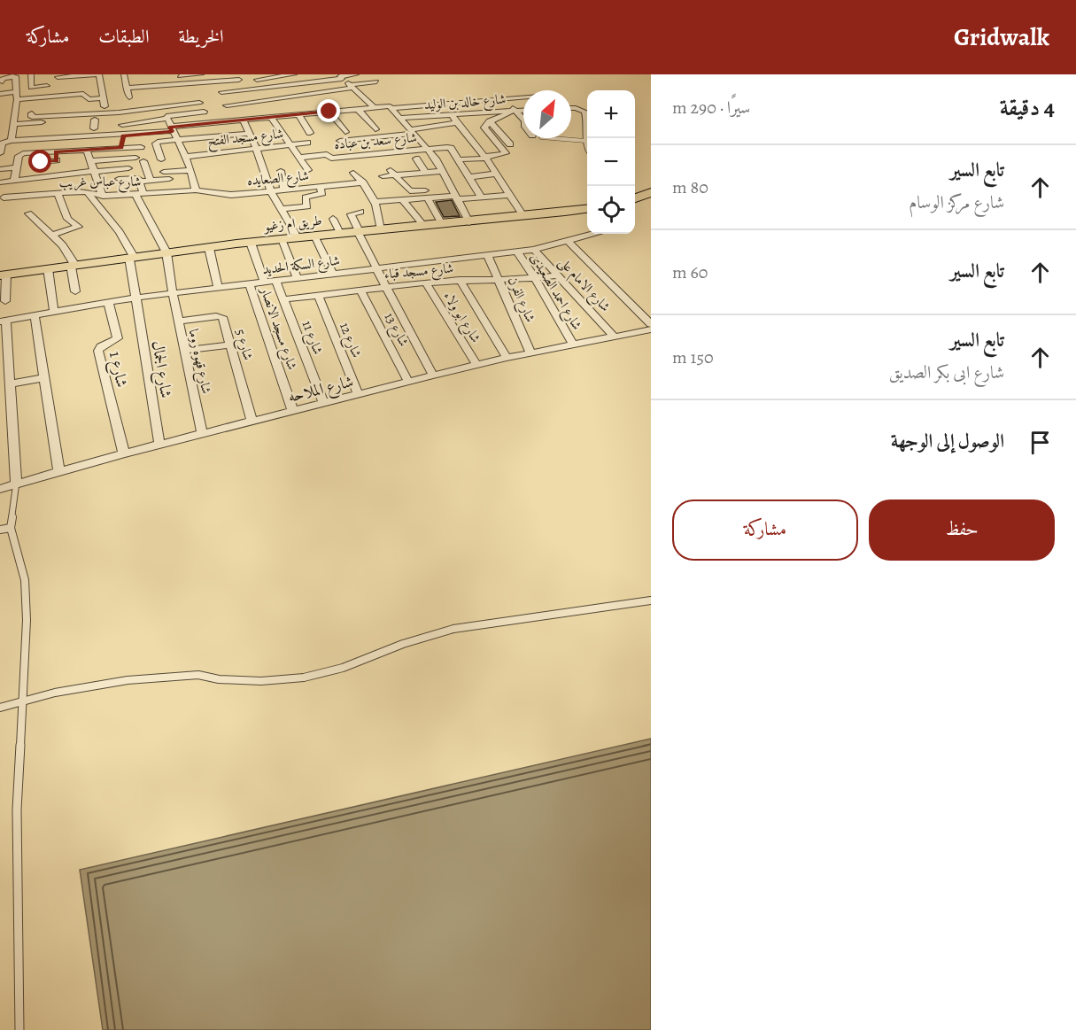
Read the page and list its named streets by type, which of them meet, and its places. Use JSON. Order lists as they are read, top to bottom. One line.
{"streets":{"main road":["طريق ام زغيو"],"street":["شارع خالد بن الوليد","شارع مسجد الفتح","شارع سعد بن عباده","شارع الصعايده","شارع عباس غريب","شارع السكة الحديد","شارع مسجد قباء","شارع الامام على","شارع احمد الصعيدى","شارع الفرن","شارع ابو ولاء","شارع مسجد الانصار","شارع 13","شارع 11","شارع 12","شارع 5","شارع قهوه روما","شارع 1","شارع الجمال","شارع الملاحه"]},"crossings":[["شارع الصعايده","شارع عباس غريب"],["شارع عباس غريب","شارع قهوه روما"],["طريق ام زغيو","شارع قهوه روما"],["طريق ام زغيو","شارع الجمال"],["شارع السكة الحديد","شارع الامام على"],["شارع السكة الحديد","شارع احمد الصعيدى"],["شارع السكة الحديد","شارع الفرن"],["شارع السكة الحديد","شارع مسجد الانصار"],["شارع السكة الحديد","شارع 11"],["شارع السكة الحديد","شارع قهوه روما"],["شارع السكة الحديد","شارع 1"],["شارع السكة الحديد","شارع الجمال"],["شارع مسجد قباء","شارع الامام على"],["شارع مسجد قباء","شارع احمد الصعيدى"],["شارع مسجد قباء","شارع الفرن"],["شارع مسجد قباء","شارع ابو ولاء"],["شارع مسجد قباء","شارع 13"],["شارع مسجد قباء","شارع 11"],["شارع مسجد قباء","شارع 12"],["شارع الامام على","شارع الملاحه"],["شارع احمد الصعيدى","شارع الملاحه"],["شارع الفرن","شارع الملاحه"],["شارع ابو ولاء","شارع الملاحه"],["شارع مسجد الانصار","شارع الملاحه"],["شارع 13","شارع الملاحه"],["شارع 11","شارع الملاحه"],["شارع 12","شارع الملاحه"],["شارع 5","شارع قهوه روما"],["شارع 5","شارع الملاحه"],["شارع قهوه روما","شارع الملاحه"],["شارع 1","شارع الملاحه"],["شارع الجمال","شارع الملاحه"]],"north":"top right","page":{"header":"Gridwalk","nav":["الخريطة","الطبقات","مشاركة"],"heading":["4 دقيقة","سيرًا · 290 m"],"map_buttons":["+","−"],"list":[["تابع السير","شارع مركز الوسام","80 m"],["تابع السير","60 m"],["تابع السير","شارع ابى بكر الصديق","150 m"],"الوصول إلى الوجهة"],"buttons":["حفظ","مشاركة"]}}
